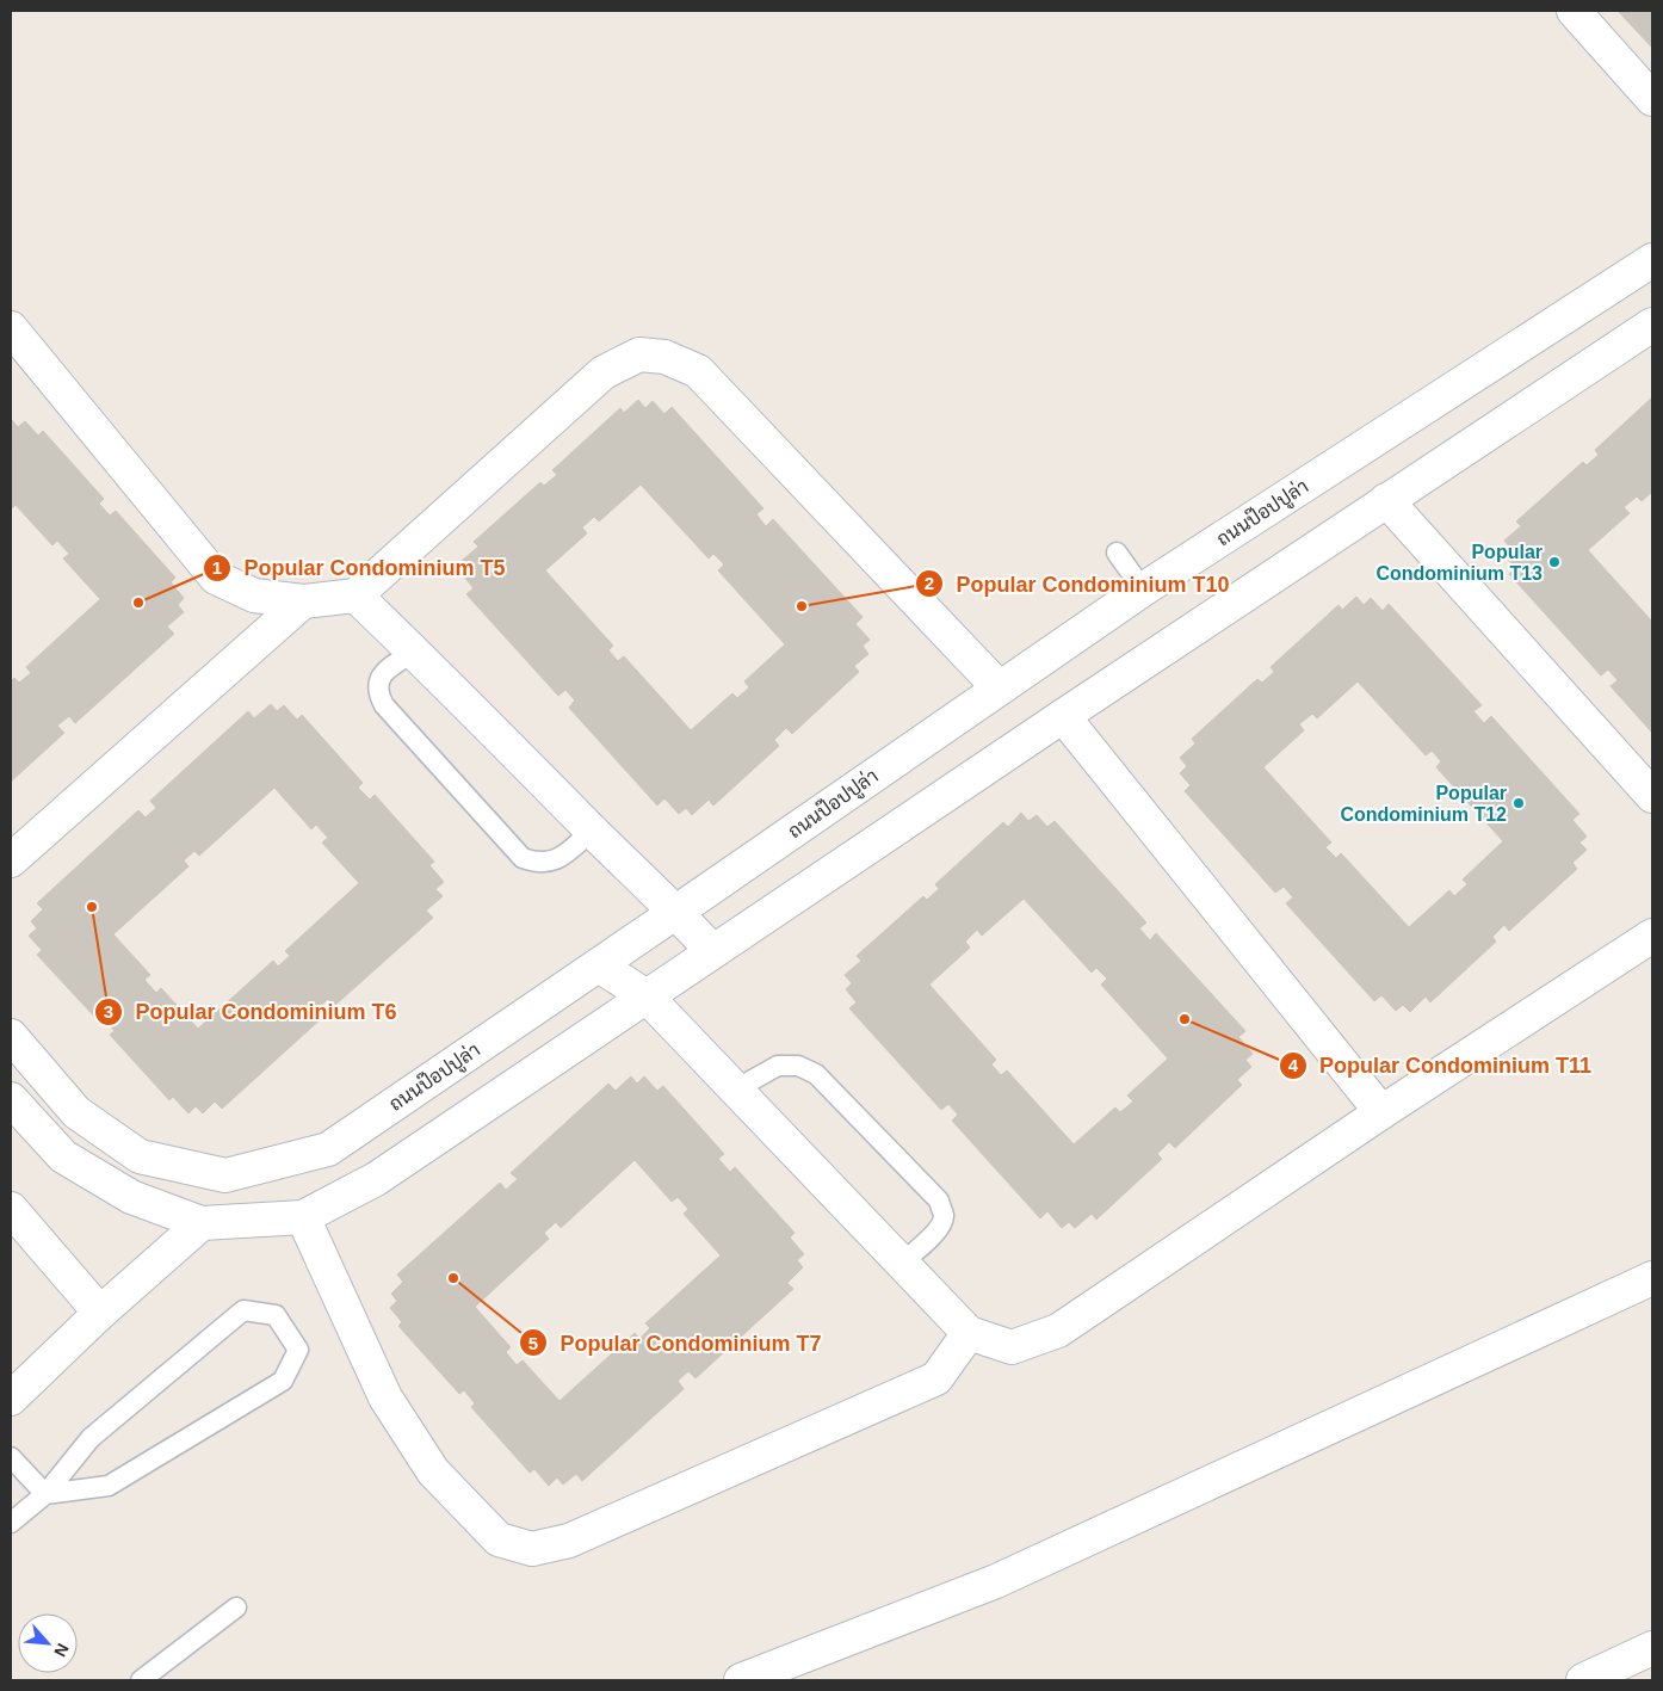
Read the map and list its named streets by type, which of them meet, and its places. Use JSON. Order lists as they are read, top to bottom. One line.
{"streets":{"street":["ถนนป๊อปปูล่า"]},"places":["Popular Condominium T13","Popular Condominium T5","Popular Condominium T10","Popular Condominium T12","Popular Condominium T6","Popular Condominium T11","Popular Condominium T7"],"north":"bottom right"}
